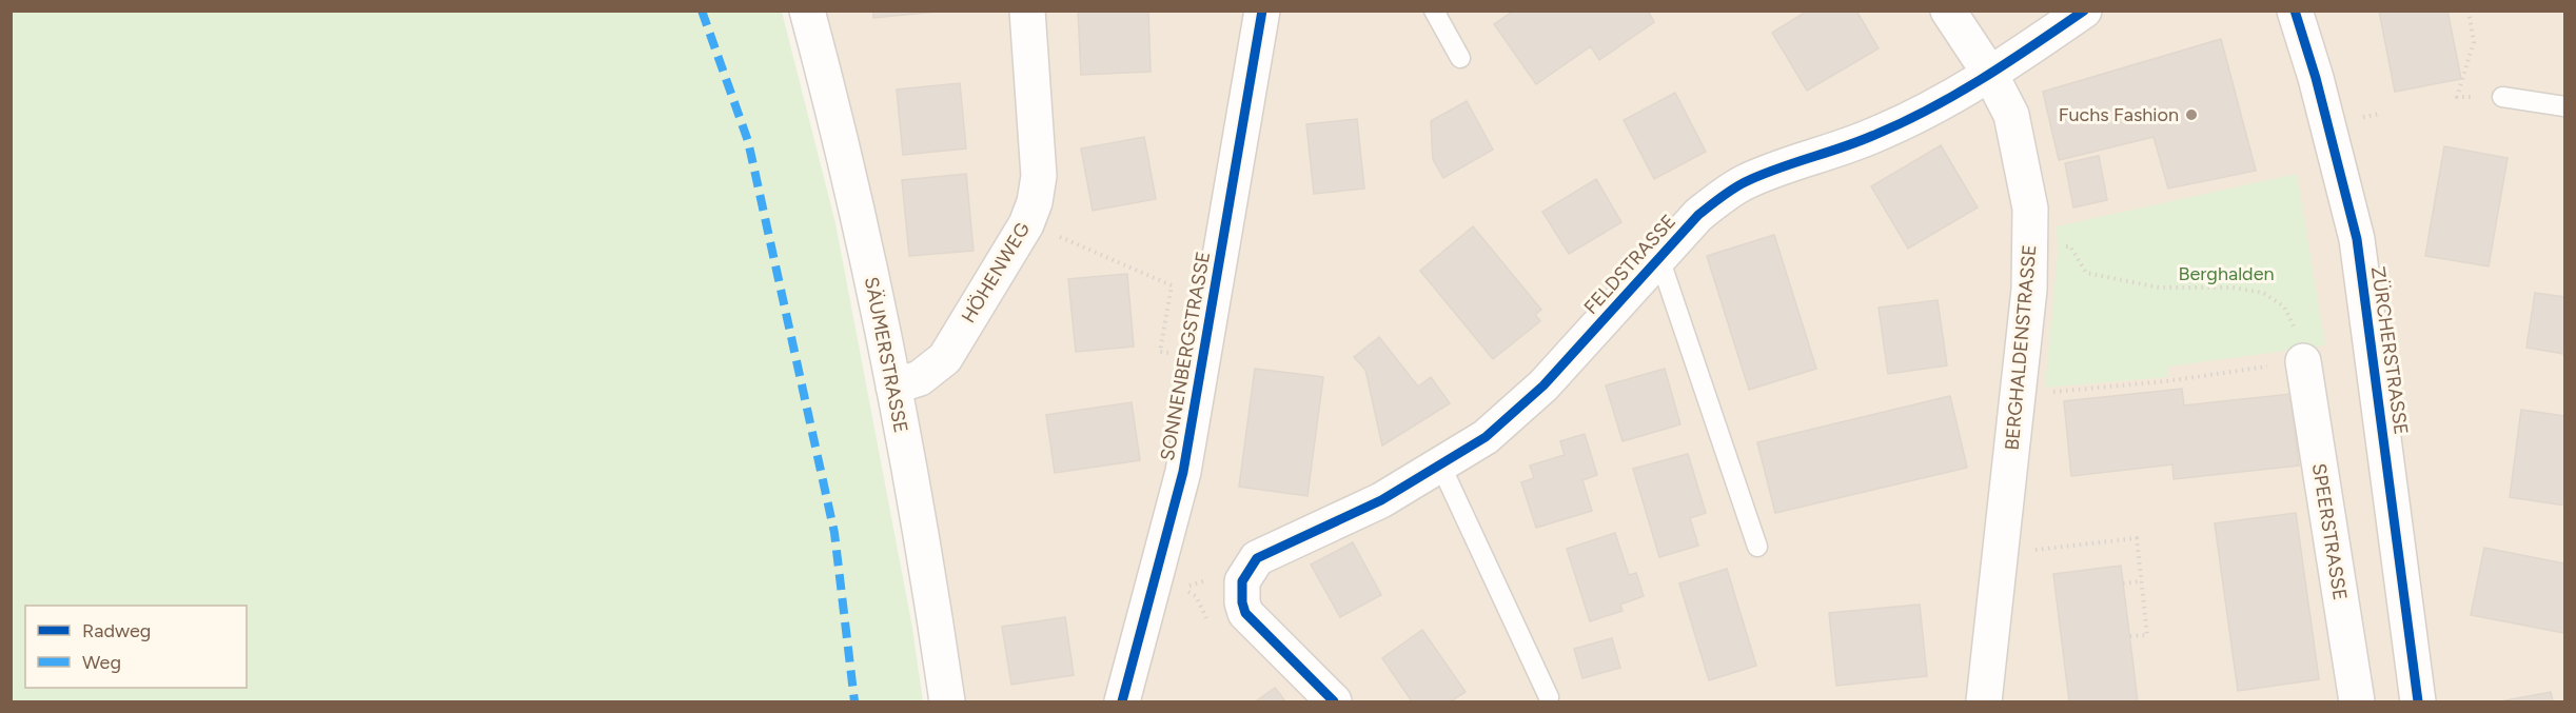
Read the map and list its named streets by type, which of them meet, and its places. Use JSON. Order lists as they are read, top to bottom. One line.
{"streets":{"street":["FELDSTRASSE","HÖHENWEG","BERGHALDENSTRASSE","ZÜRCHERSTRASSE","SÄUMERSTRASSE","SONNENBERGSTRASSE","SPEERSTRASSE"]},"crossings":[["FELDSTRASSE","BERGHALDENSTRASSE"],["HÖHENWEG","SÄUMERSTRASSE"]],"parks":["Berghalden"],"places":["Fuchs Fashion"],"legend":["Radweg","Weg"]}
